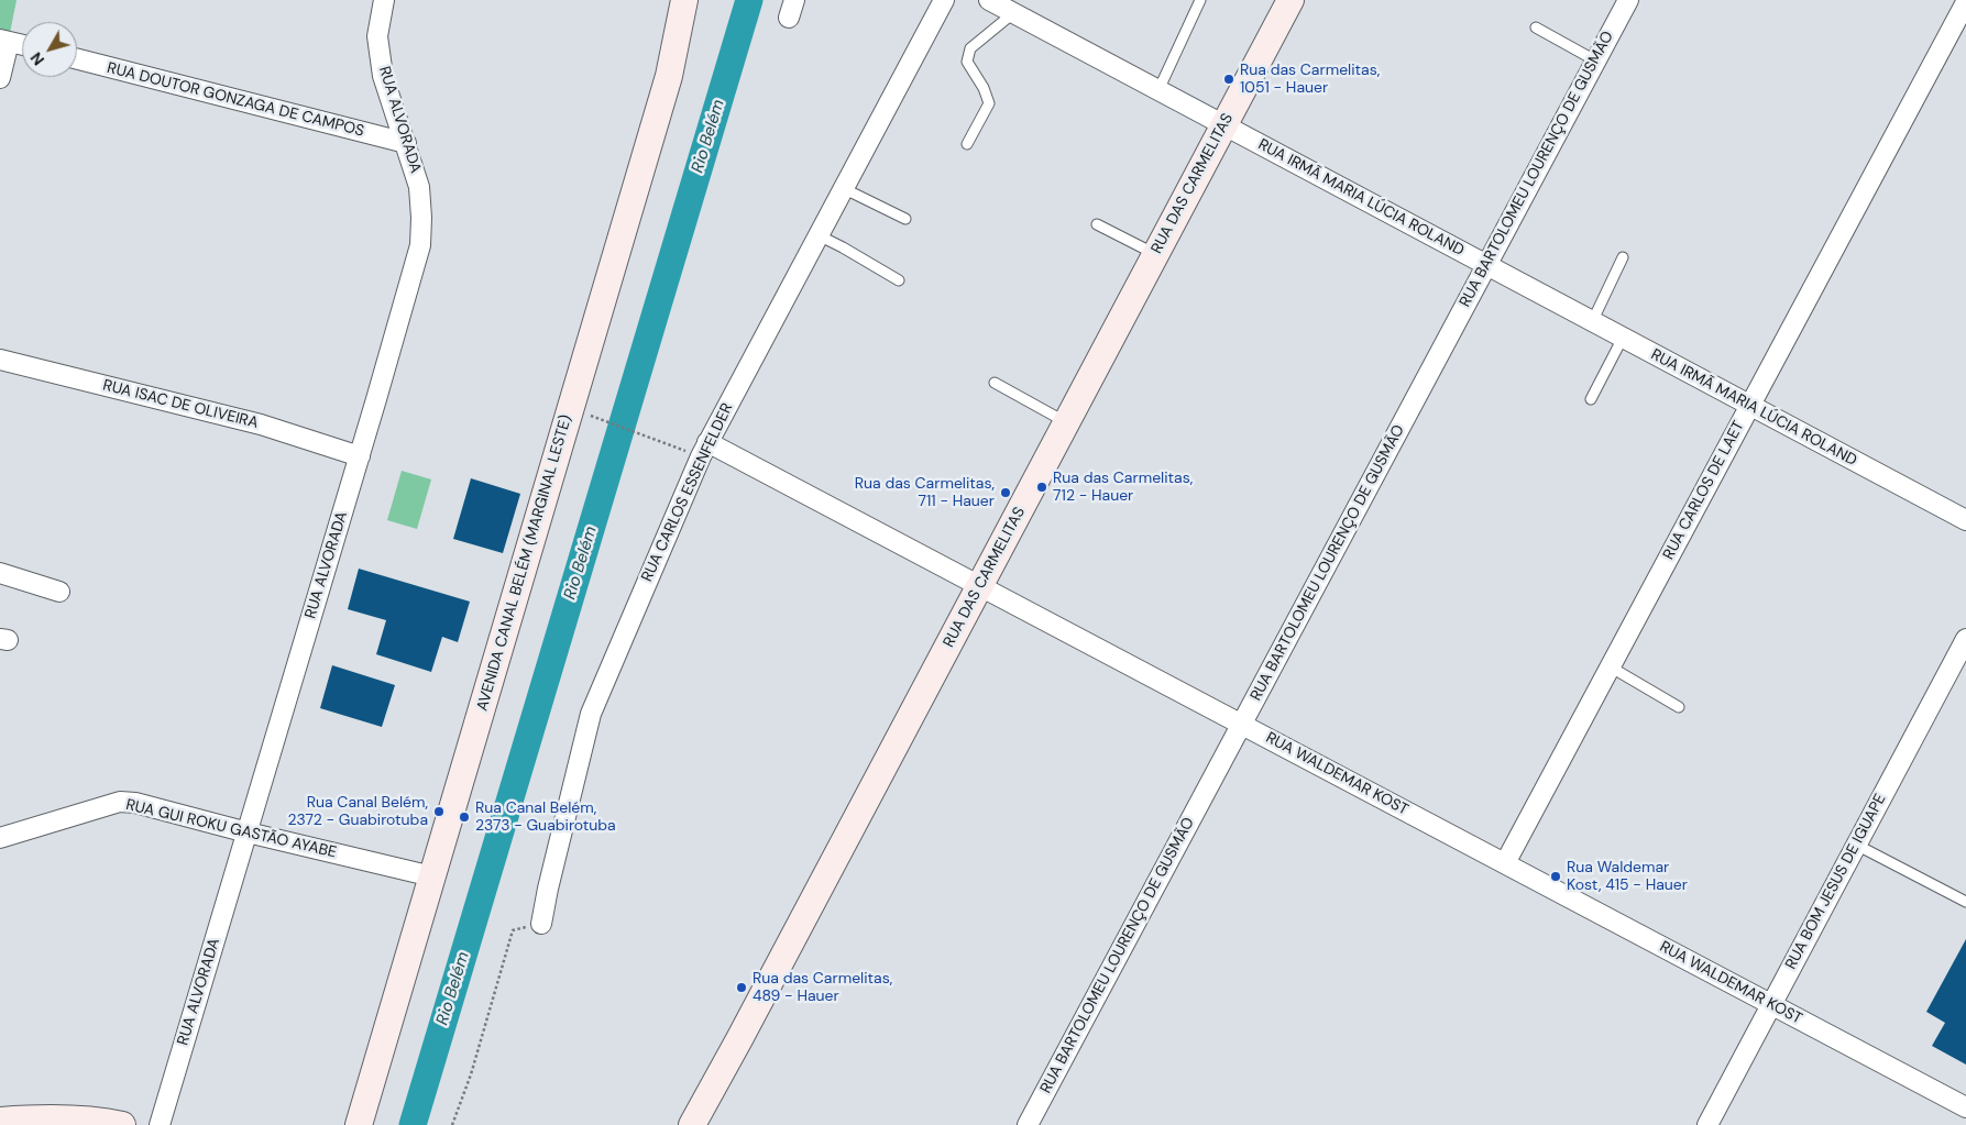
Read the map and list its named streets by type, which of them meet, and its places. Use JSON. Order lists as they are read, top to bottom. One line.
{"streets":{"street":["RUA DOUTOR GONZAGA DE CAMPOS","RUA ALVORADA","RUA BARTOLOMEU LOURENÇO DE GUSMÃO","RUA DAS CARMELITAS","RUA IRMÃ MARIA LÚCIA ROLAND","RUA ISAC DE OLIVEIRA","RUA CARLOS DE LAET","RUA CARLOS ESSENFELDER","AVENIDA CANAL BELÉM (MARGINAL LESTE)","RUA WALDEMAR KOST","RUA GUI ROKU GASTÃO AYABE","RUA BOM JESUS DE IGUAPE"]},"crossings":[["RUA DOUTOR GONZAGA DE CAMPOS","RUA ALVORADA"],["RUA ALVORADA","RUA ISAC DE OLIVEIRA"],["RUA ALVORADA","RUA GUI ROKU GASTÃO AYABE"],["RUA BARTOLOMEU LOURENÇO DE GUSMÃO","RUA IRMÃ MARIA LÚCIA ROLAND"],["RUA BARTOLOMEU LOURENÇO DE GUSMÃO","RUA WALDEMAR KOST"],["RUA DAS CARMELITAS","RUA IRMÃ MARIA LÚCIA ROLAND"],["RUA DAS CARMELITAS","RUA WALDEMAR KOST"],["RUA IRMÃ MARIA LÚCIA ROLAND","RUA CARLOS DE LAET"],["RUA CARLOS DE LAET","RUA WALDEMAR KOST"],["RUA CARLOS ESSENFELDER","RUA WALDEMAR KOST"],["AVENIDA CANAL BELÉM (MARGINAL LESTE)","RUA GUI ROKU GASTÃO AYABE"],["RUA WALDEMAR KOST","RUA BOM JESUS DE IGUAPE"]],"water":["Rio Belém"],"places":["Rua das Carmelitas, 1051 - Hauer","Rua das Carmelitas, 712 - Hauer","Rua das Carmelitas, 711 - Hauer","Rua Canal Belém, 2372 - Guabirotuba","Rua Canal Belém, 2373 - Guabirotuba","Rua Waldemar Kost, 415 - Hauer","Rua das Carmelitas, 489 - Hauer"],"north":"bottom left"}
